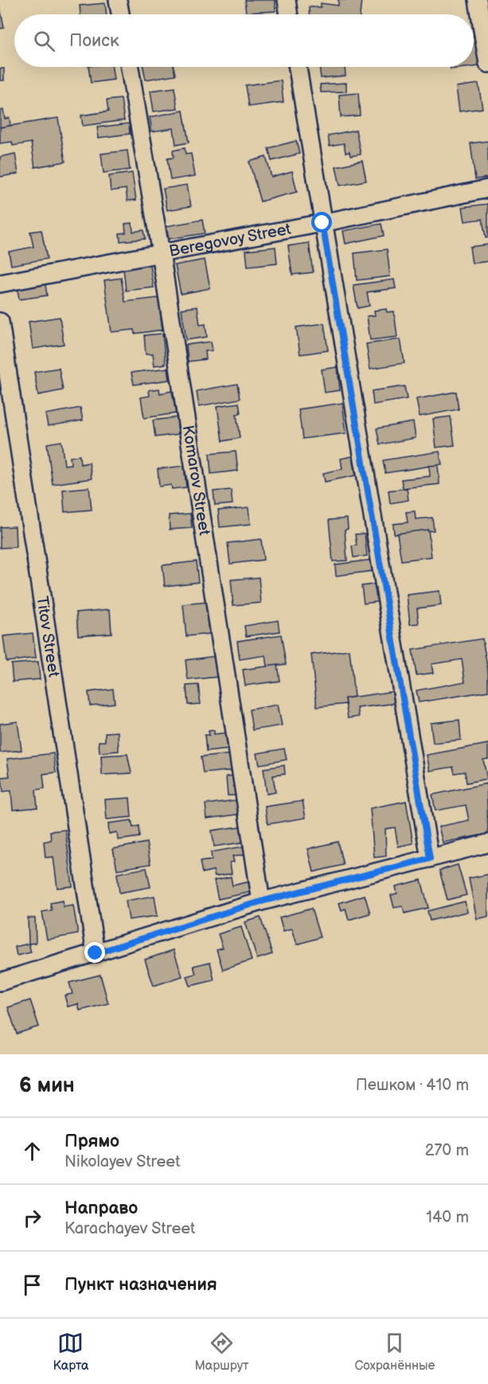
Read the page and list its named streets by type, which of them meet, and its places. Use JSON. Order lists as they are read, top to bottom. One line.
{"streets":{"street":["Beregovoy Street","Komarov Street","Titov Street"]},"crossings":[["Beregovoy Street","Komarov Street"]],"page":{"search":"Поиск","heading":["6 мин","Пешком · 410 m"],"list":[["Прямо","Nikolayev Street","270 m"],["Направо","Karachayev Street","140 m"],"Пункт назначения"],"nav":["Карта","Маршрут","Сохранённые"]}}
